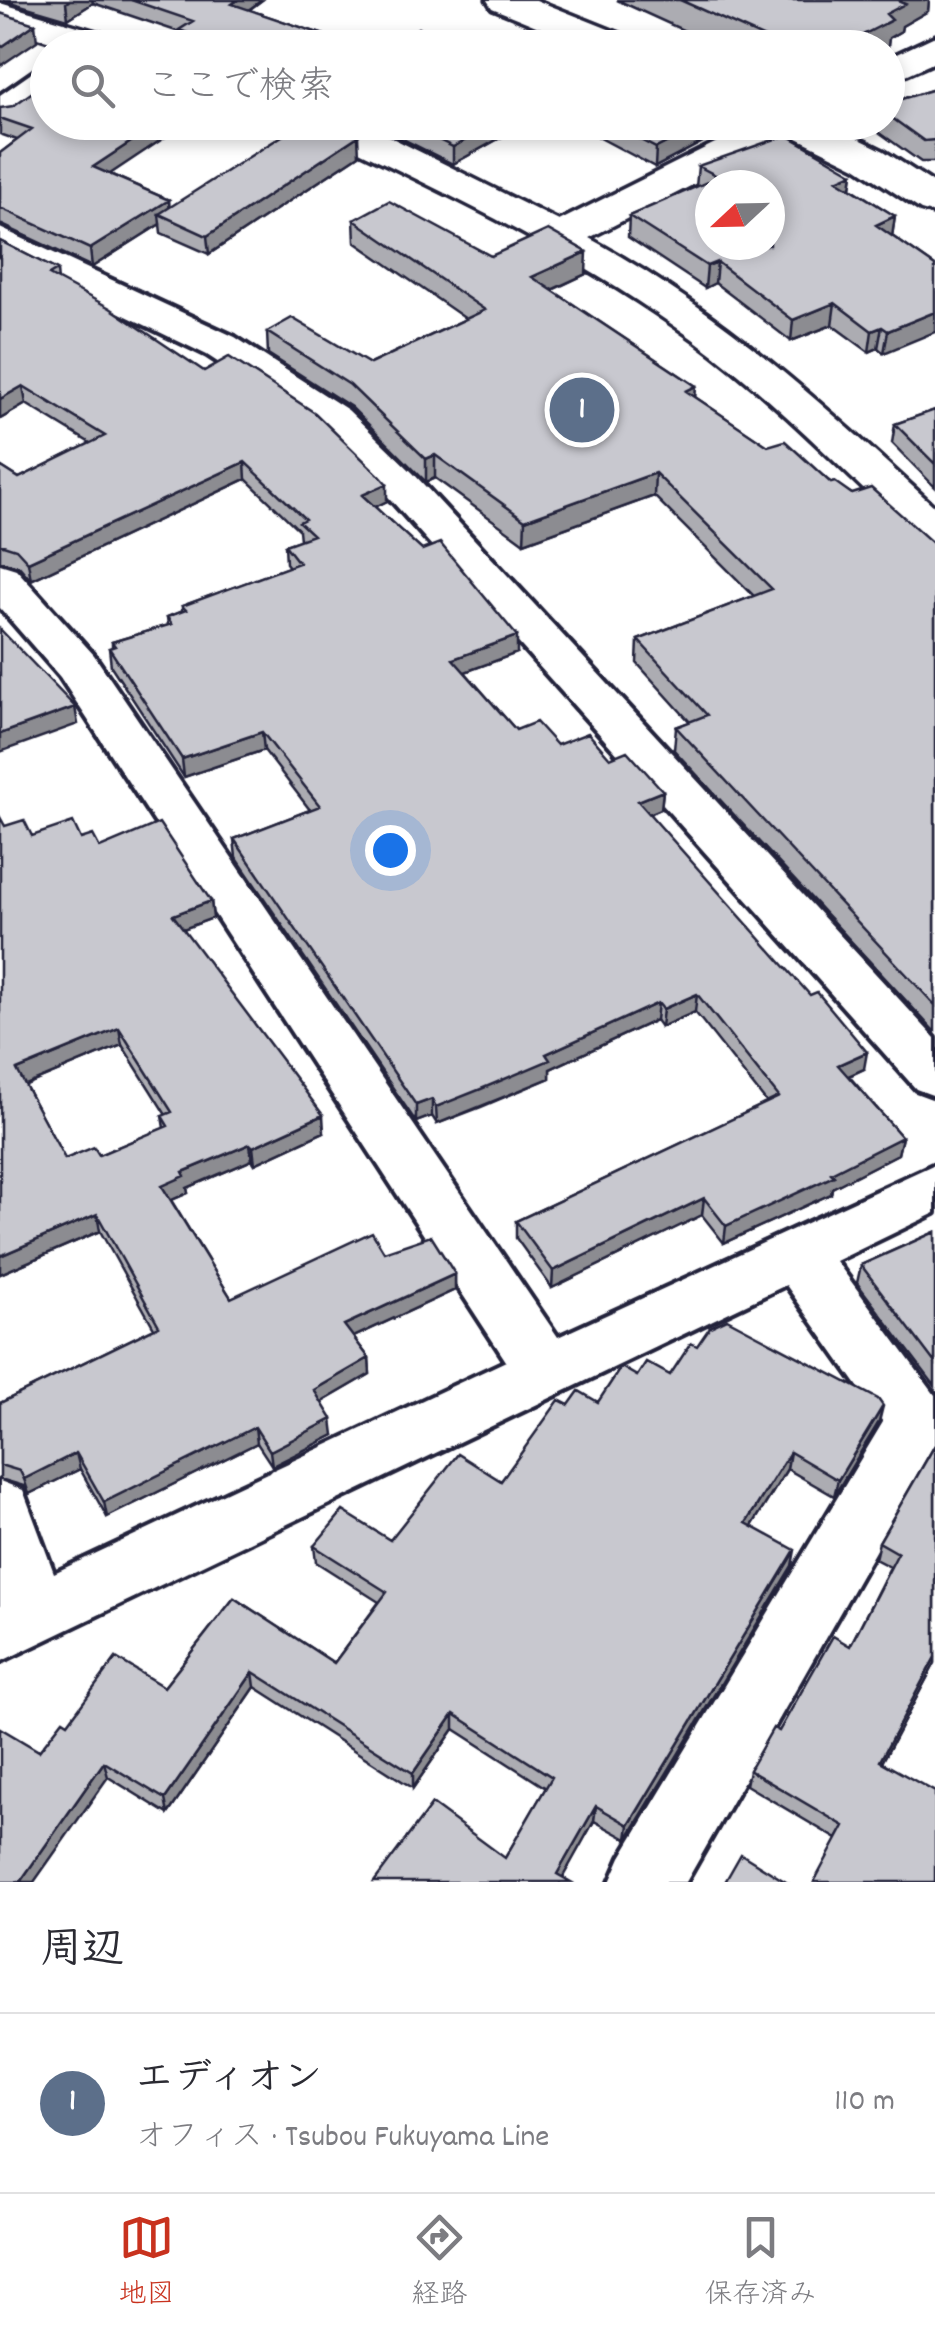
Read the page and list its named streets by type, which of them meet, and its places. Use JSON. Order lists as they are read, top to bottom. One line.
{"north":"left","page":{"search":"ここで検索","pins":"1","heading":"周辺","list":[{"mark":"1","name":"エディオン","note":"オフィス · Tsubou Fukuyama Line","value":"110 m"}],"nav":["地図","経路","保存済み"]}}
